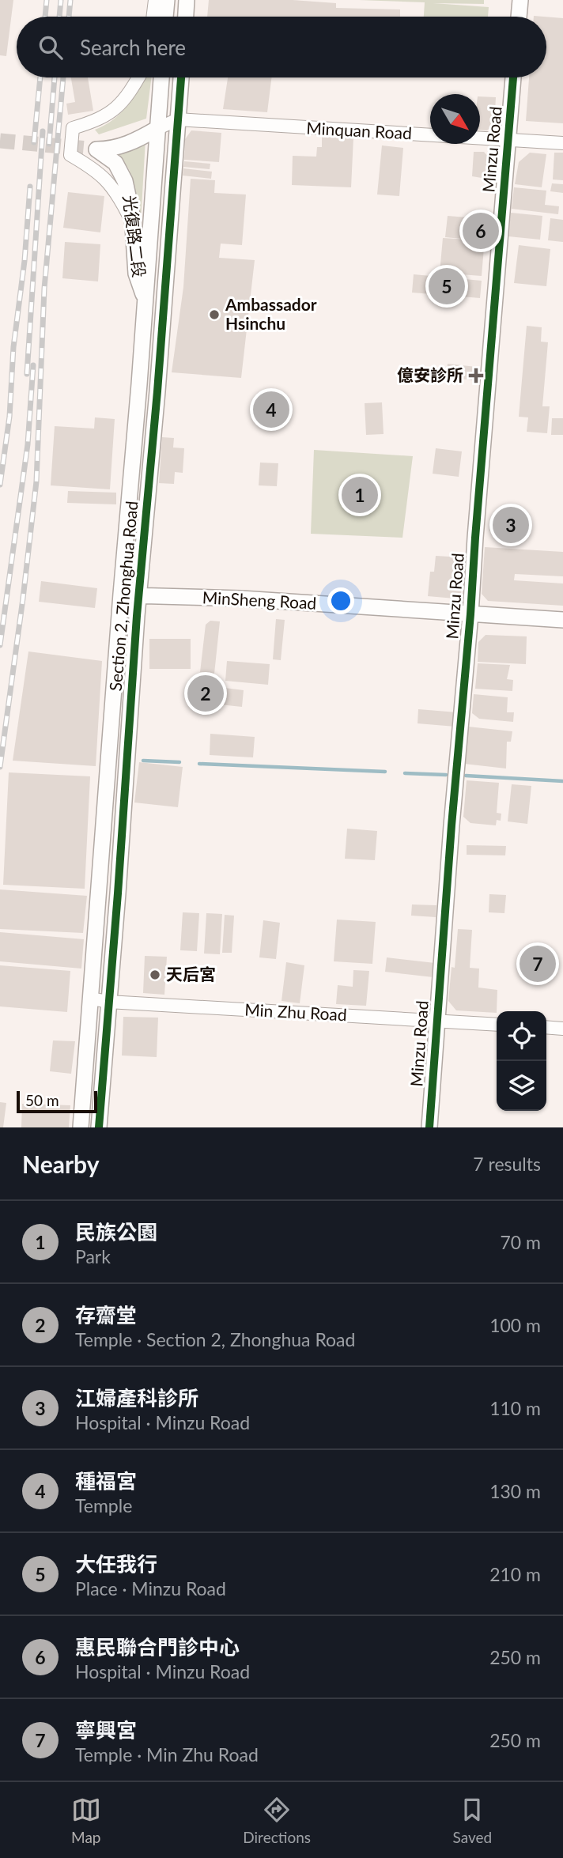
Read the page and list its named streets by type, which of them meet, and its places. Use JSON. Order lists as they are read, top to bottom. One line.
{"streets":{"street":["Minquan Road","Minzu Road","光復路二段","Section 2, Zhonghua Road","MinSheng Road","Min Zhu Road"]},"crossings":[["Minquan Road","Minzu Road"],["Minquan Road","光復路二段"],["Minquan Road","Section 2, Zhonghua Road"],["Minzu Road","MinSheng Road"],["Minzu Road","Min Zhu Road"],["光復路二段","Section 2, Zhonghua Road"],["Section 2, Zhonghua Road","MinSheng Road"],["Section 2, Zhonghua Road","Min Zhu Road"]],"places":{"other":["Ambassador Hsinchu","天后宮"],"health":["億安診所"]},"scale_bar":"50 m","north":"bottom right","page":{"search":"Search here","pins":["6","5","4","1","3","2","7"],"scale":"50 m","heading":["Nearby","7 results"],"list":[{"mark":"1","name":"民族公園","note":"Park","value":"70 m"},{"mark":"2","name":"存齋堂","note":"Temple · Section 2, Zhonghua Road","value":"100 m"},{"mark":"3","name":"江婦產科診所","note":"Hospital · Minzu Road","value":"110 m"},{"mark":"4","name":"種福宮","note":"Temple","value":"130 m"},{"mark":"5","name":"大任我行","note":"Place · Minzu Road","value":"210 m"},{"mark":"6","name":"惠民聯合門診中心","note":"Hospital · Minzu Road","value":"250 m"},{"mark":"7","name":"寧興宮","note":"Temple · Min Zhu Road","value":"250 m"}],"nav":["Map","Directions","Saved"]}}
